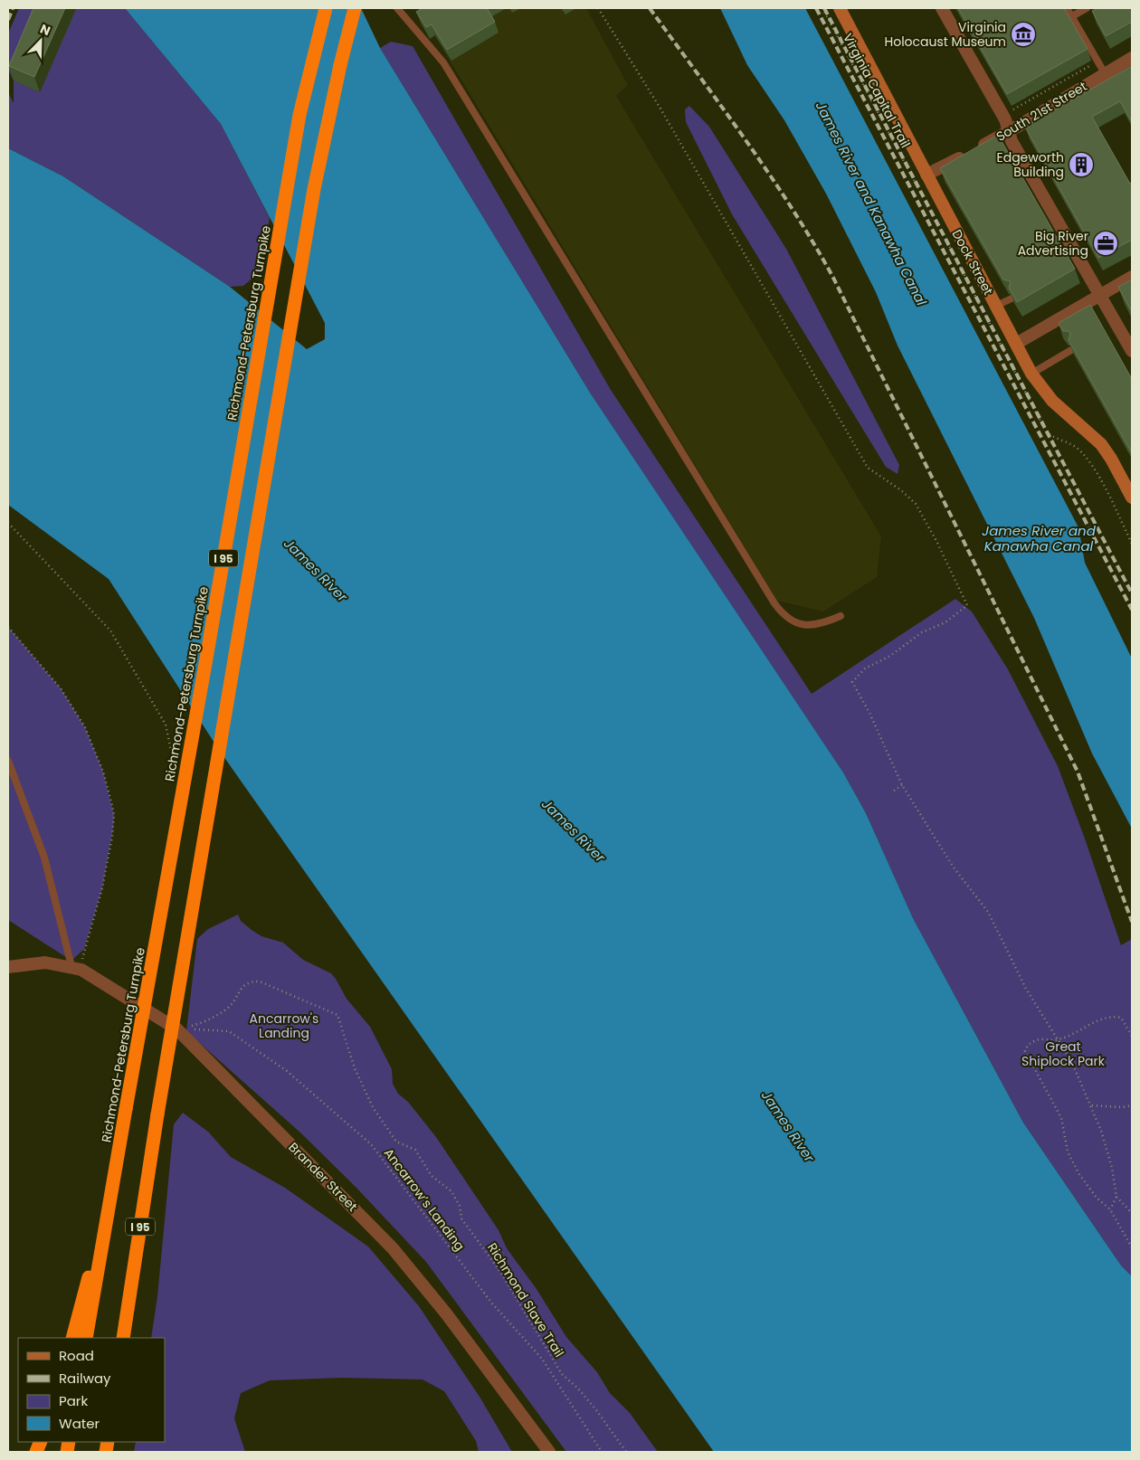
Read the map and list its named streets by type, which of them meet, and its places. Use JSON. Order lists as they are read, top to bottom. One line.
{"streets":{"highway":["Richmond-Petersburg Turnpike","I 95"],"main road":["Dock Street"],"street":["South 21st Street","Brander Street"],"path":["Virginia Capital Trail","Ancarrow’s Landing","Richmond Slave Trail"]},"crossings":[["South 21st Street","Dock Street"],["Brander Street","Ancarrow’s Landing"],["Brander Street","Richmond Slave Trail"],["Ancarrow’s Landing","Richmond Slave Trail"]],"water":["James River and Kanawha Canal","James River"],"parks":["Ancarrow's Landing","Great Shiplock Park"],"places":{"museum":["Virginia Holocaust Museum"],"building":["Edgeworth Building"],"office":["Big River Advertising"]},"legend":["Road","Railway","Park","Water"],"north":"top right"}
